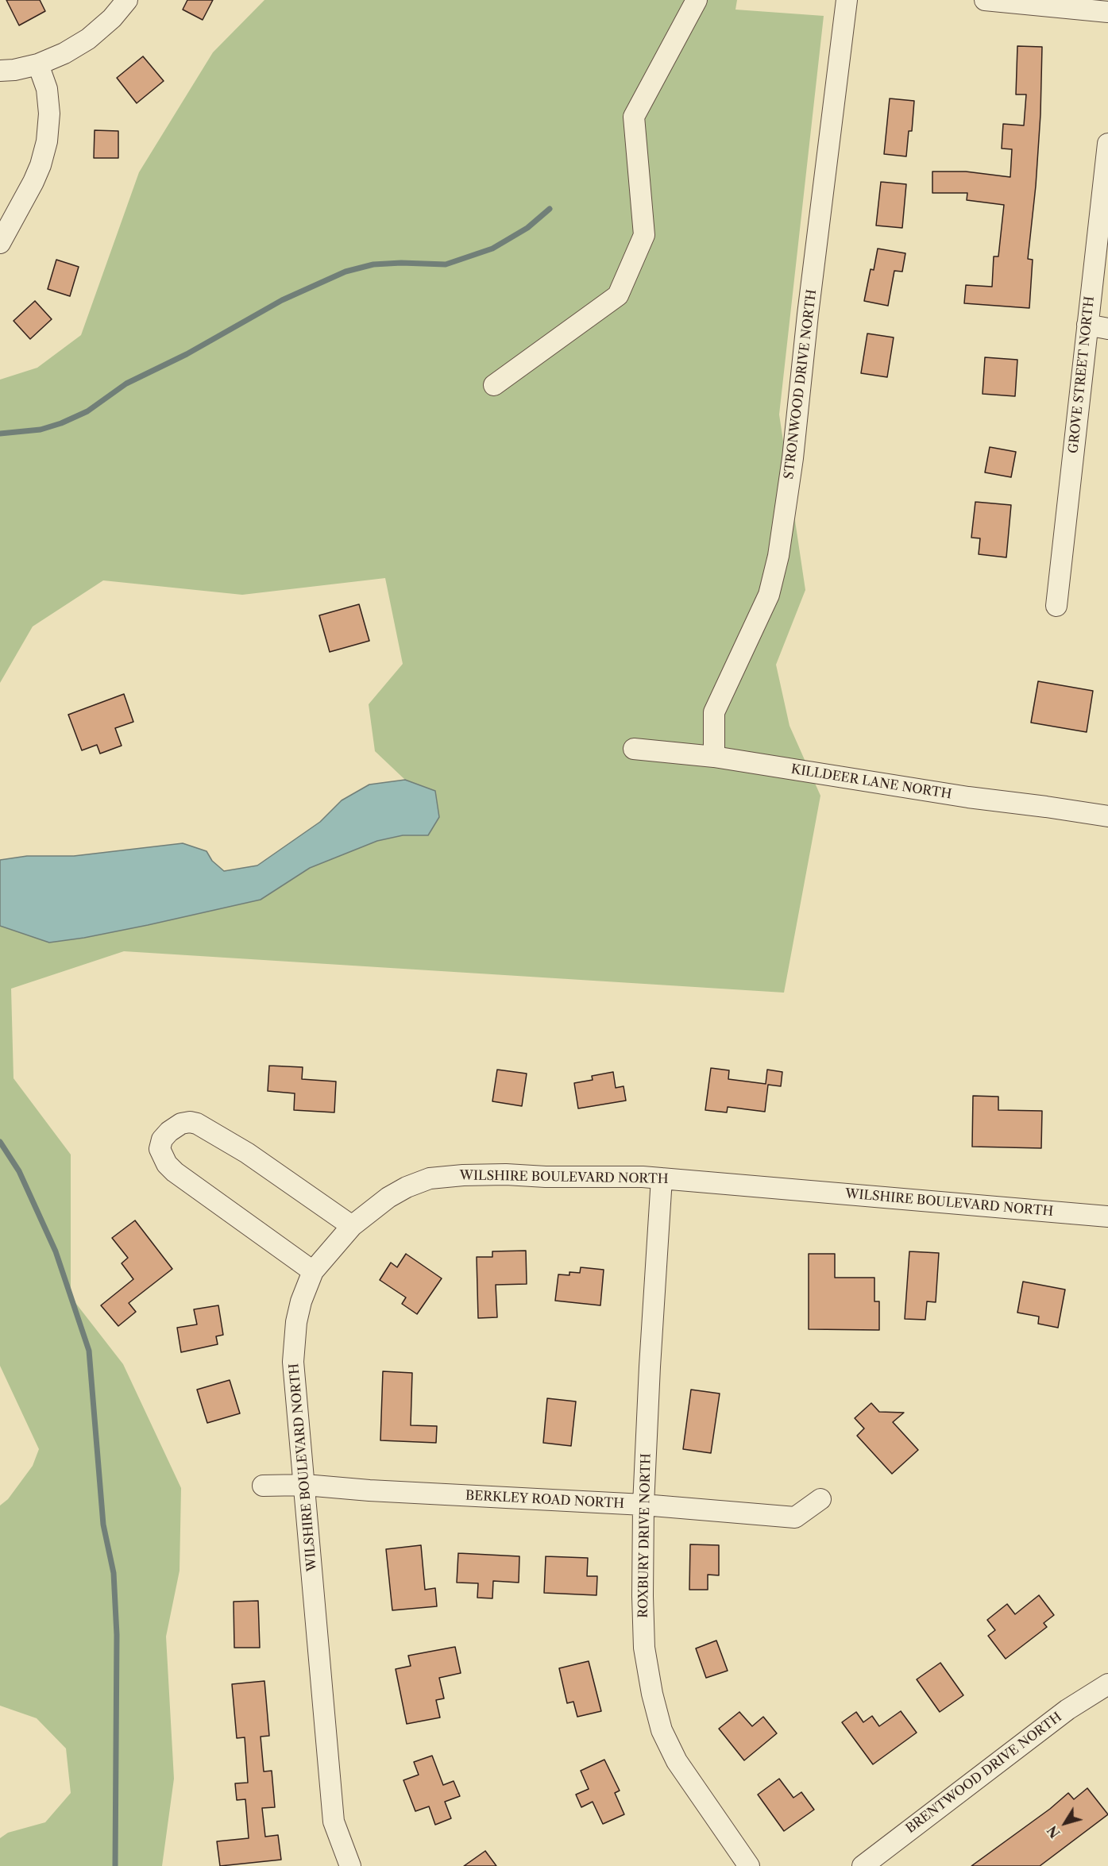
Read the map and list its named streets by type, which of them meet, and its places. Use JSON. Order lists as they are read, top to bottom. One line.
{"streets":{"street":["GROVE STREET NORTH","STRONWOOD DRIVE NORTH","KILLDEER LANE NORTH","WILSHIRE BOULEVARD NORTH","BERKLEY ROAD NORTH","ROXBURY DRIVE NORTH","BRENTWOOD DRIVE NORTH"]},"crossings":[["STRONWOOD DRIVE NORTH","KILLDEER LANE NORTH"],["WILSHIRE BOULEVARD NORTH","BERKLEY ROAD NORTH"],["WILSHIRE BOULEVARD NORTH","ROXBURY DRIVE NORTH"],["BERKLEY ROAD NORTH","ROXBURY DRIVE NORTH"]],"north":"bottom left"}
